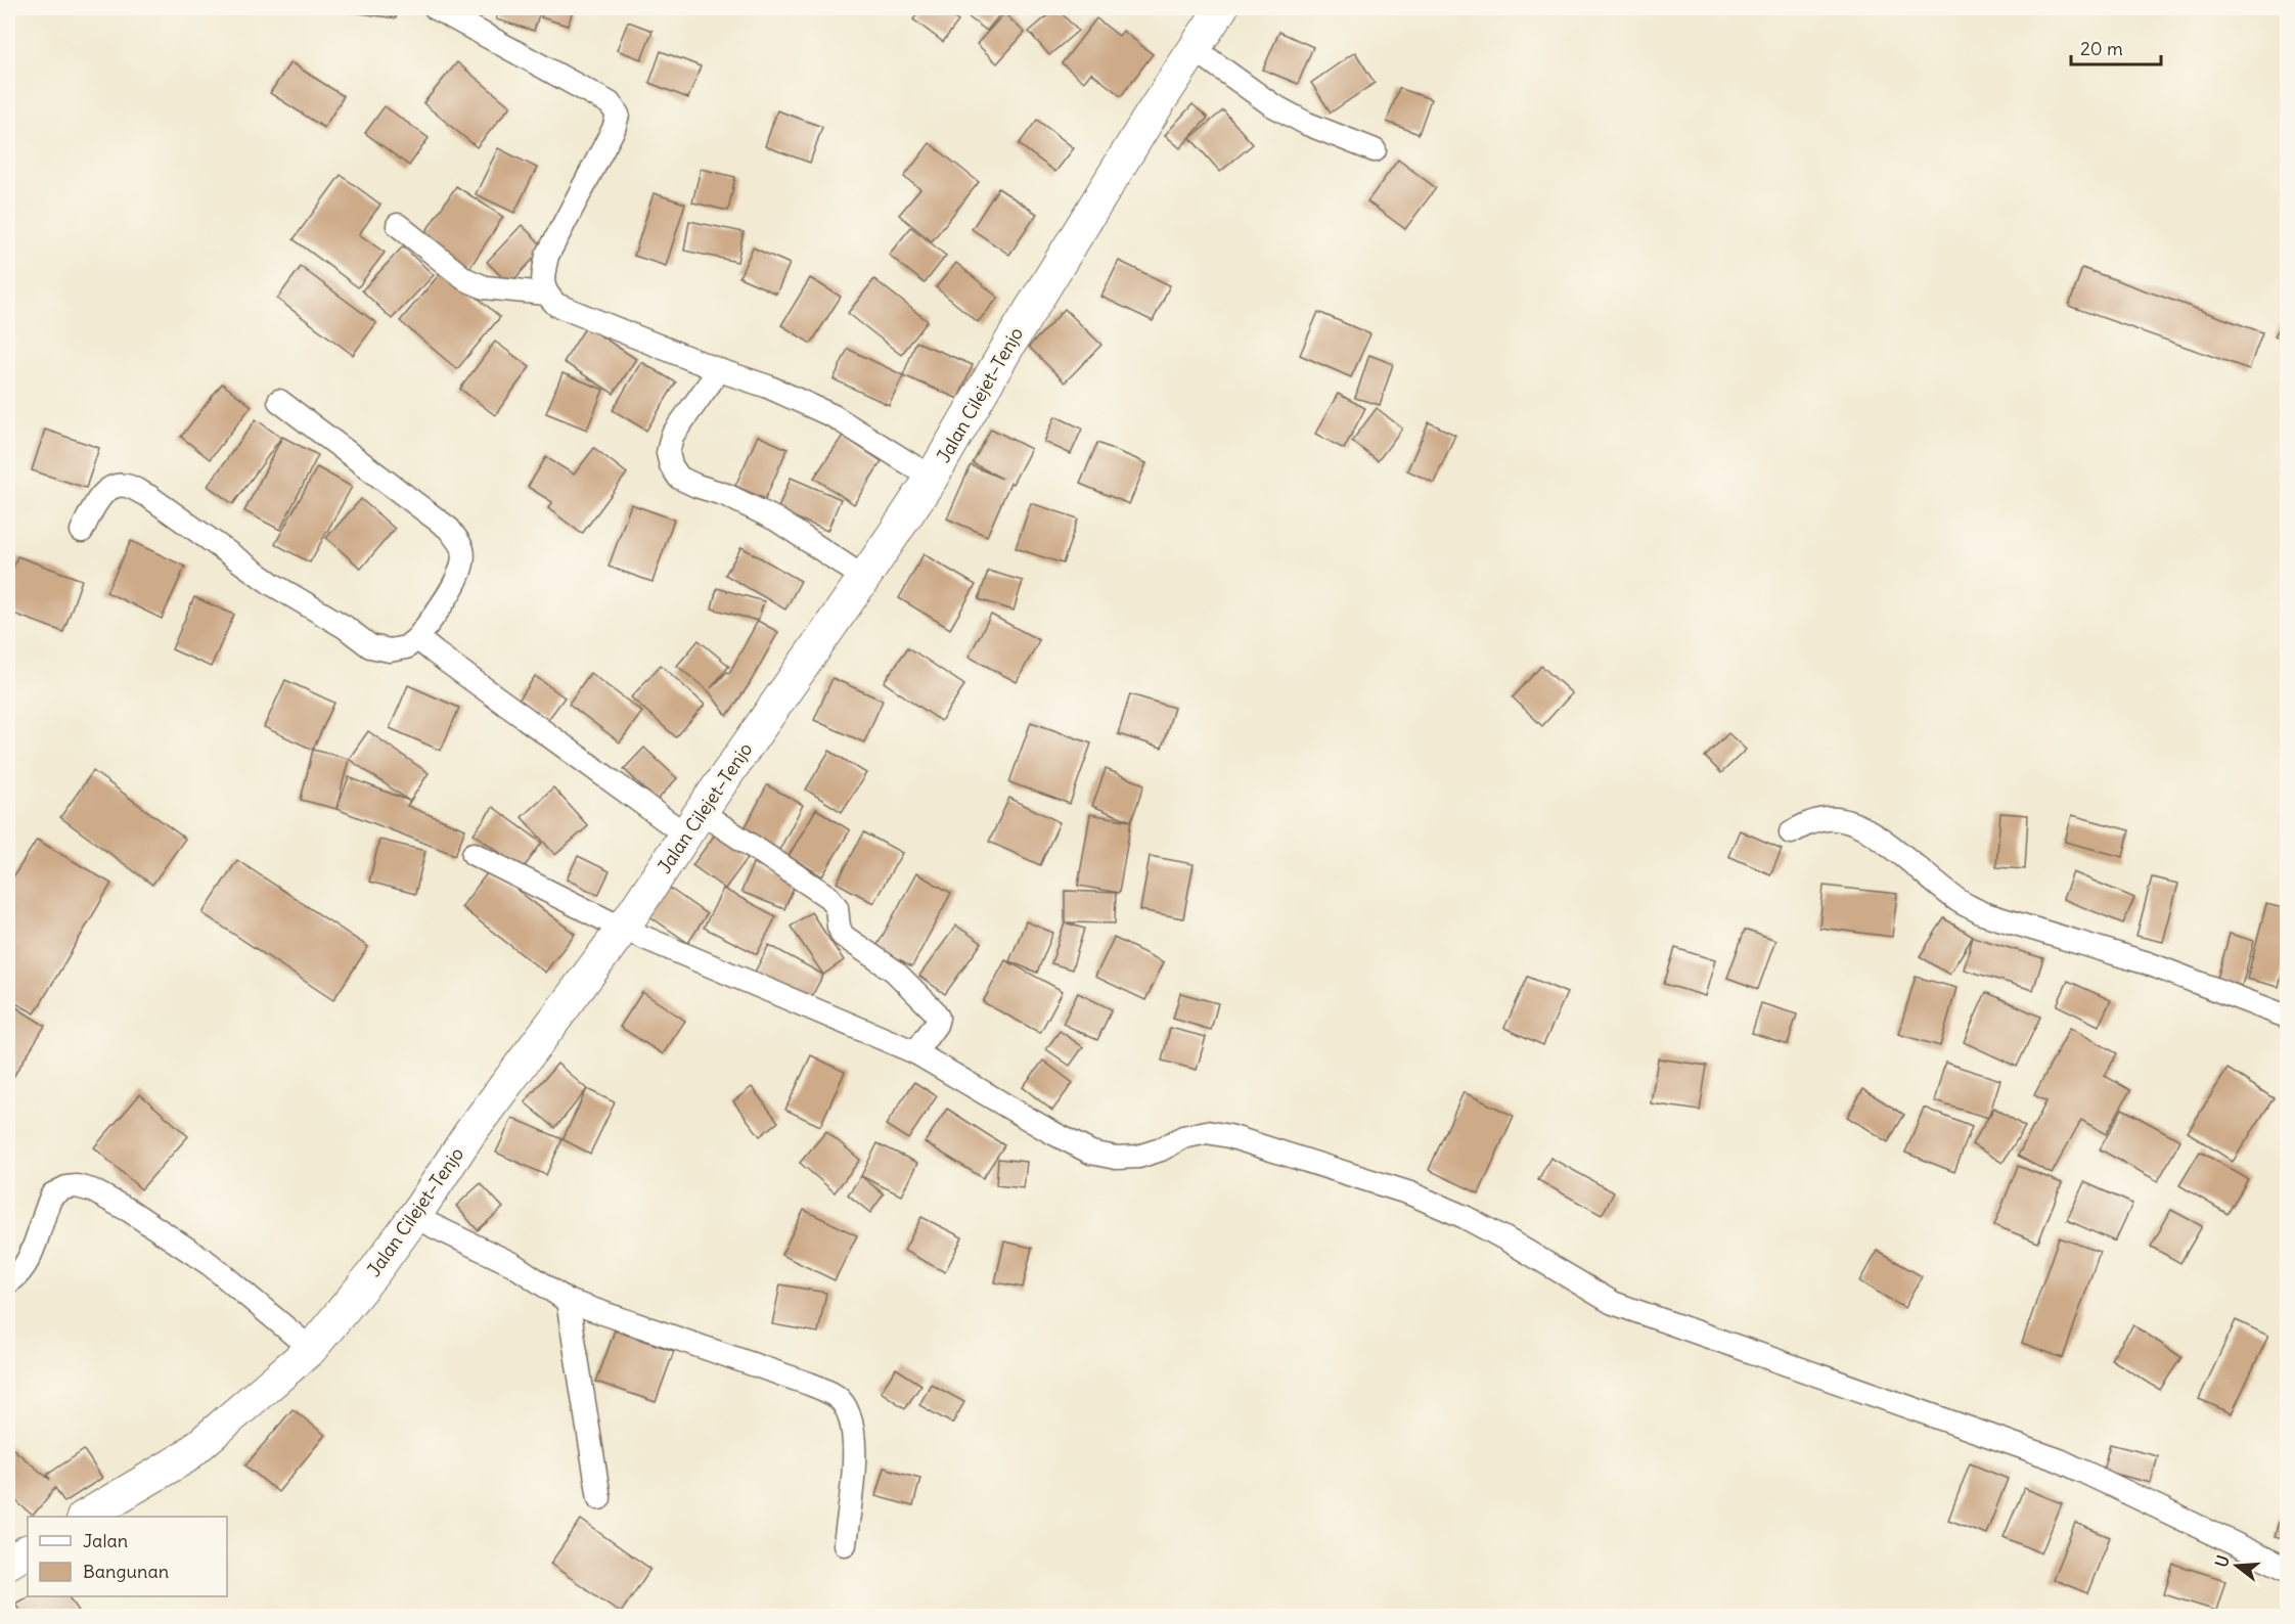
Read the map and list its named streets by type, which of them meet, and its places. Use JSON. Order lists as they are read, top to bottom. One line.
{"streets":{"main road":["Jalan Cilejet–Tenjo"]},"legend":["Jalan","Bangunan"],"scale_bar":"20 m","north":"left"}
